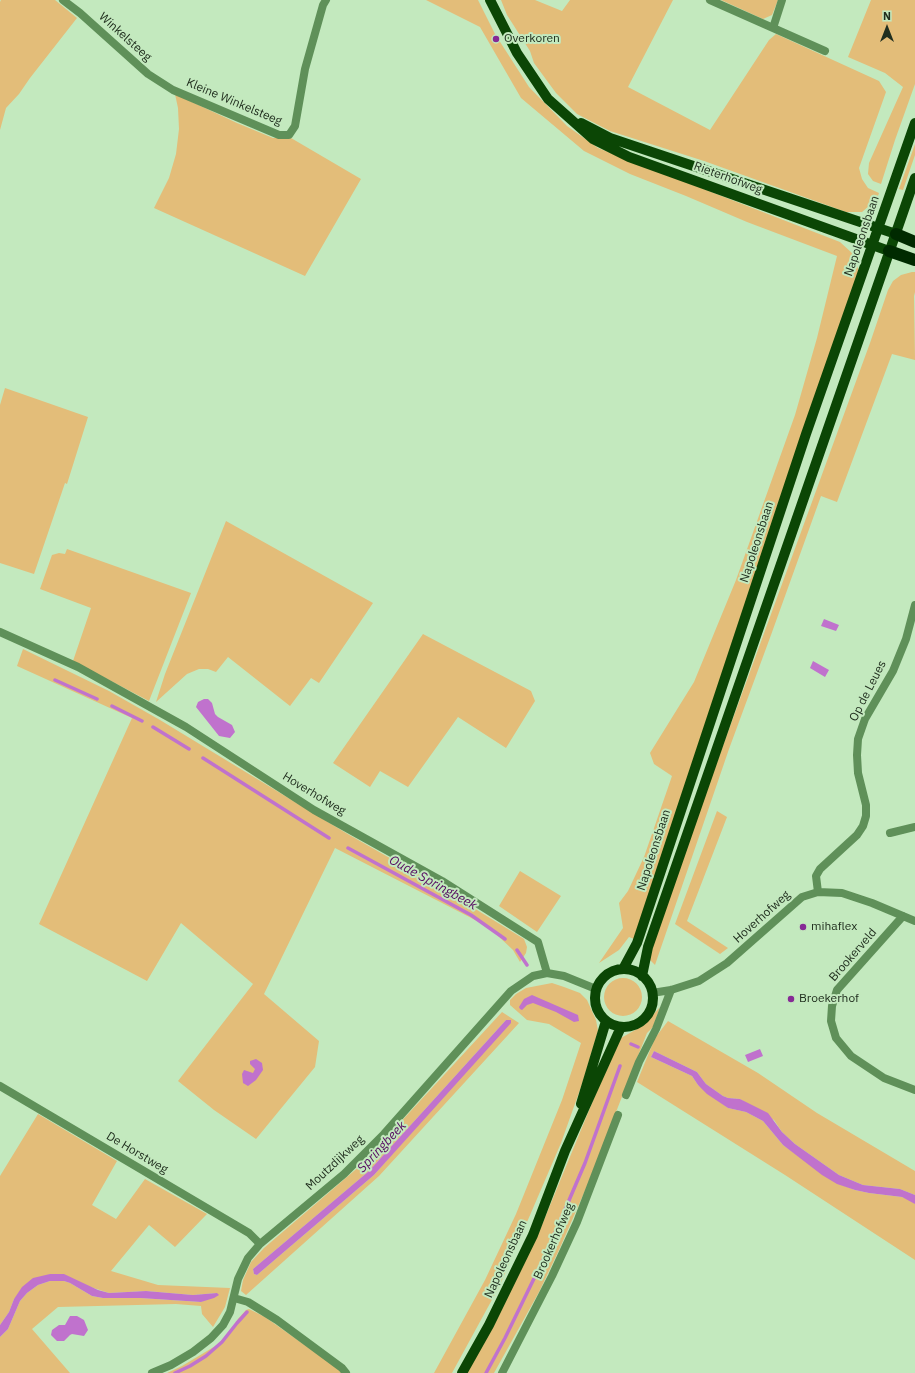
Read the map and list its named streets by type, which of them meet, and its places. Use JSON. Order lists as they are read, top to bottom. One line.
{"streets":{"main road":["Rieterhofweg","Napoleonsbaan"],"street":["Winkelsteeg","Kleine Winkelsteeg","Op de Leues","Hoverhofweg","Brookerveld","De Horstweg","Moutzdijkweg","Brookerhofweg"]},"crossings":[["Winkelsteeg","Kleine Winkelsteeg"],["Rieterhofweg","Napoleonsbaan"],["Napoleonsbaan","Hoverhofweg"],["Op de Leues","Hoverhofweg"],["Hoverhofweg","Brookerveld"],["Hoverhofweg","Moutzdijkweg"],["De Horstweg","Moutzdijkweg"]],"water":["Oude Springbeek","Springbeek"],"places":["Overkoren","mihaflex","Broekerhof"],"north":"top"}
